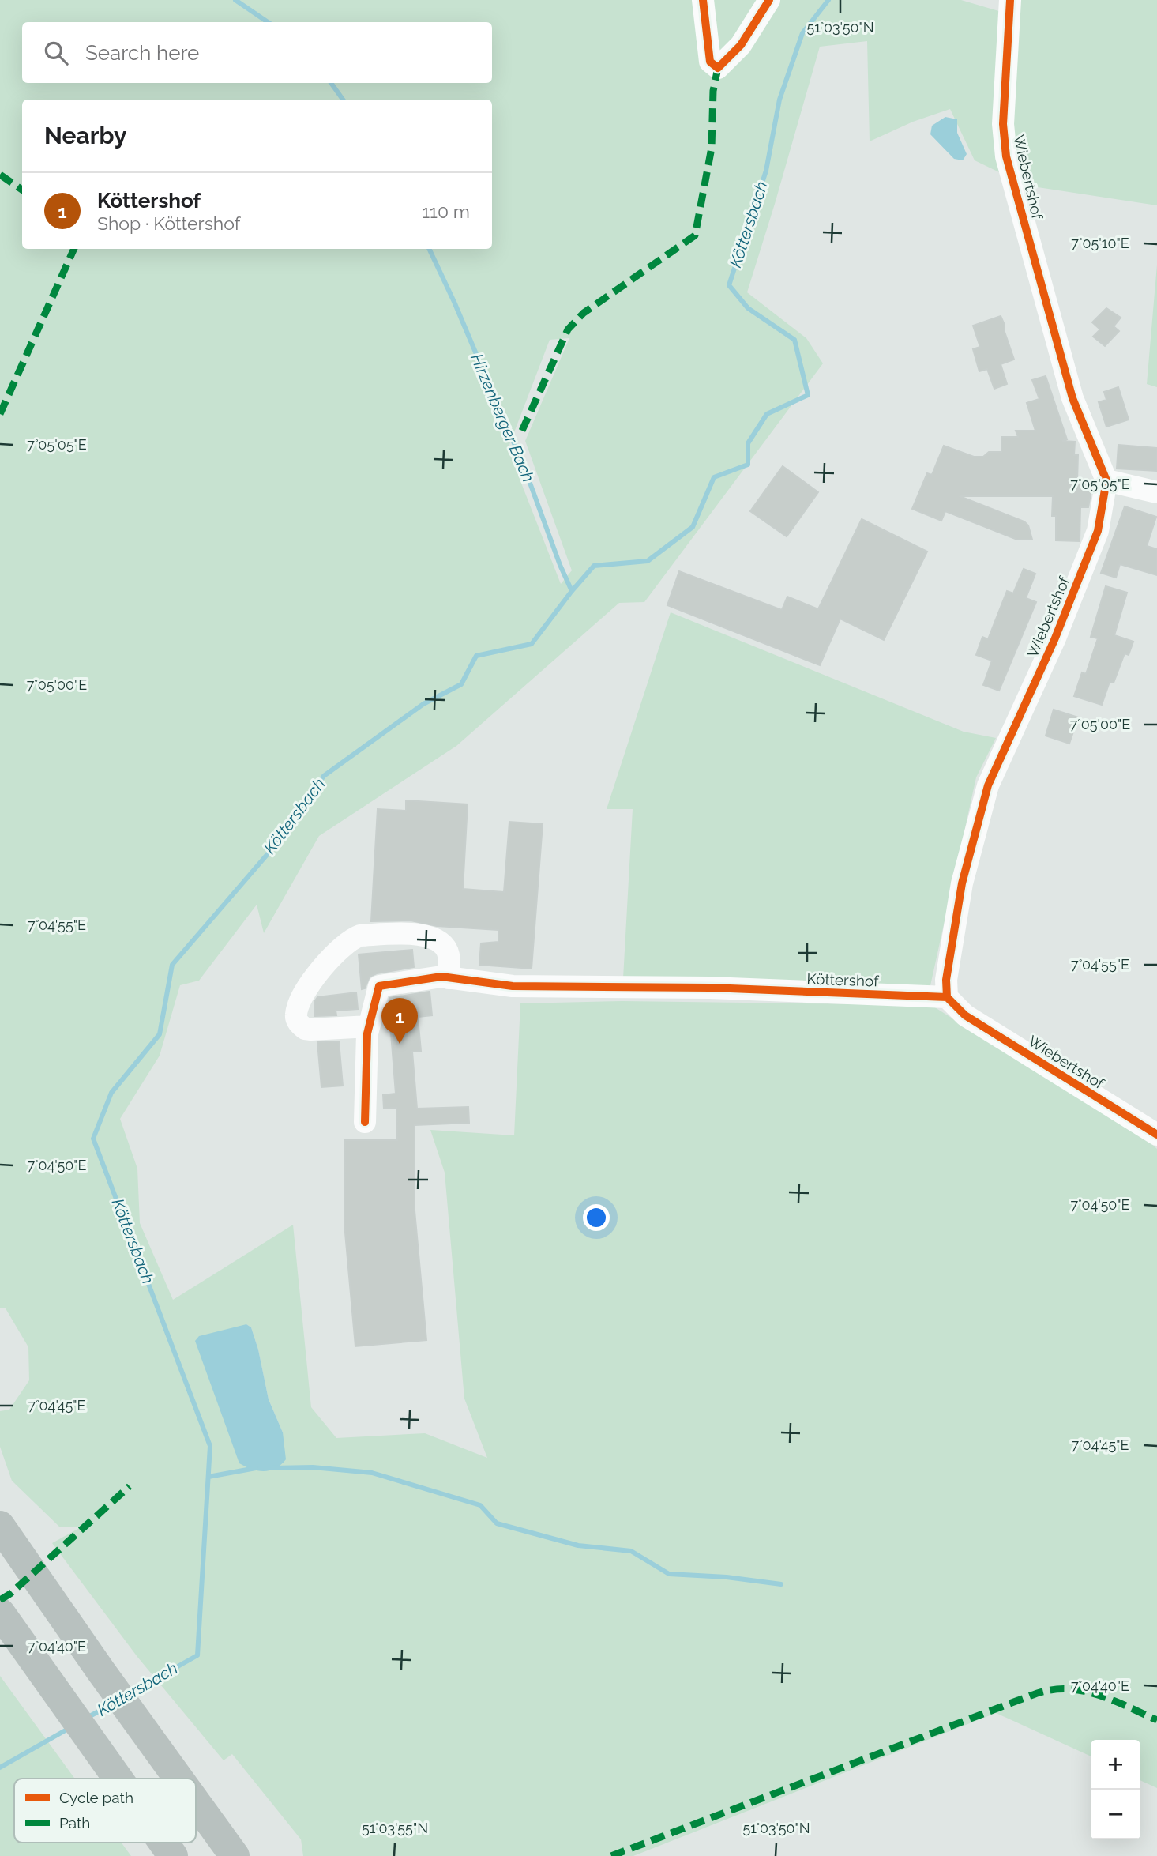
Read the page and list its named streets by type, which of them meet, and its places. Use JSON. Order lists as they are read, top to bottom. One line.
{"streets":{"street":["Wiebertshof","Köttershof"]},"crossings":[["Wiebertshof","Köttershof"]],"water":["Köttersbach","Hirzenberger Bach"],"legend":["Cycle path","Path"],"page":{"search":"Search here","heading":"Nearby","list":[{"mark":"1","name":"Köttershof","note":"Shop · Köttershof","value":"110 m"}],"pins":"1","map_buttons":["+","−"]},"coordinates":["51°03'50\"N","7°05'10\"E","7°05'05\"E","7°05'00\"E","7°04'55\"E","7°04'50\"E","7°04'45\"E","7°04'40\"E","51°03'55\"N"]}
